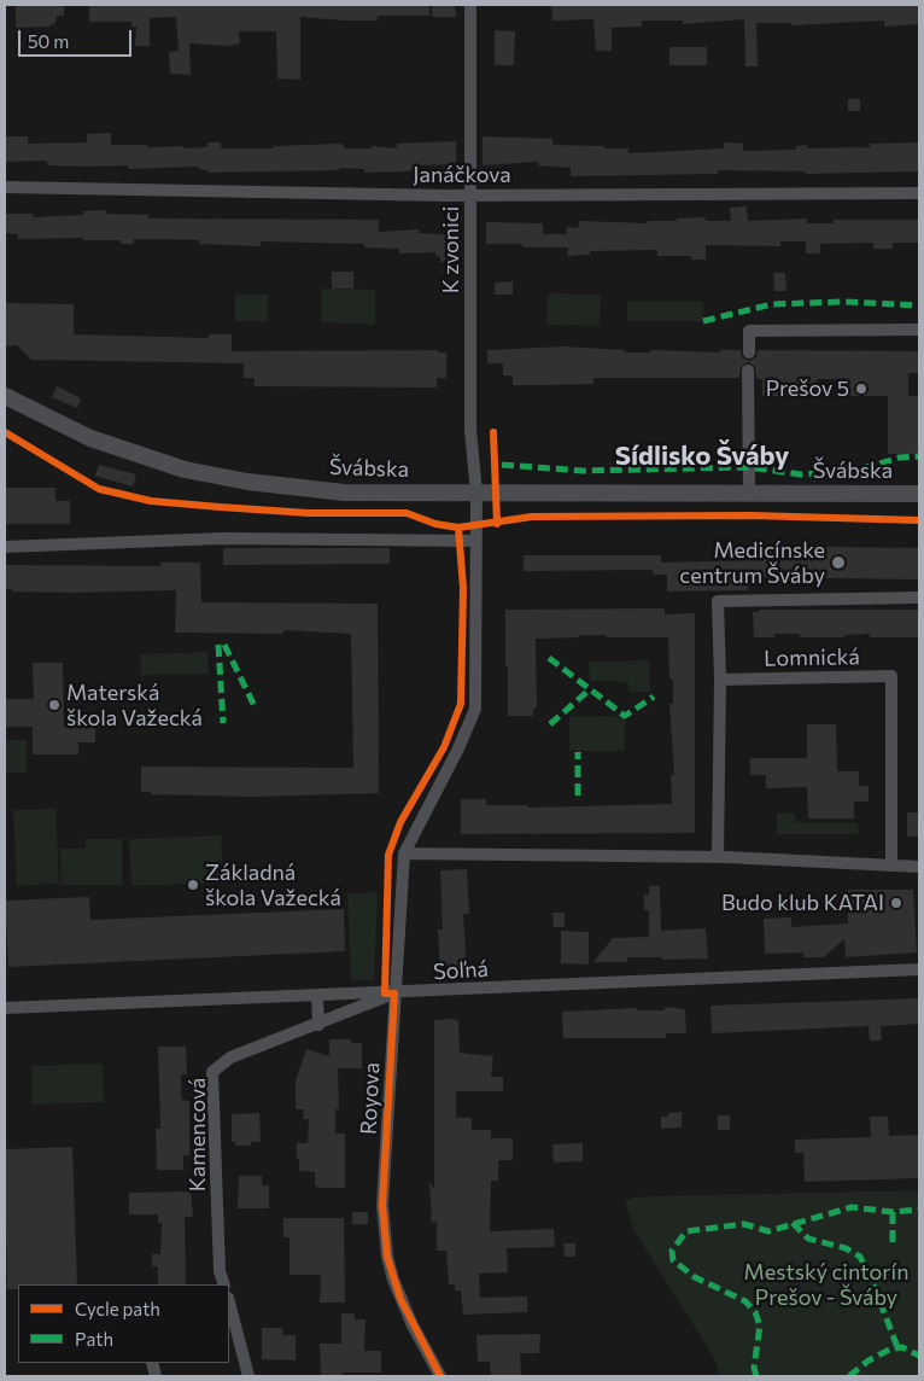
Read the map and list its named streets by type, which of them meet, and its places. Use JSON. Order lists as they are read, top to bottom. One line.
{"streets":{"street":["Janáčkova","K zvonici","Švábska","Lomnická","Soľná","Royova","Kamencová"]},"crossings":[["Janáčkova","K zvonici"],["K zvonici","Švábska"],["K zvonici","Royova"],["Švábska","Royova"],["Soľná","Royova"],["Soľná","Kamencová"],["Royova","Kamencová"]],"districts":["Sídlisko Šváby"],"parks":["Mestský cintorín Prešov - Šváby"],"places":["Prešov 5","Medicínske centrum Šváby","Materská škola Važecká","Základná škola Važecká","Budo klub KATAI"],"legend":["Cycle path","Path"],"scale_bar":"50 m"}
